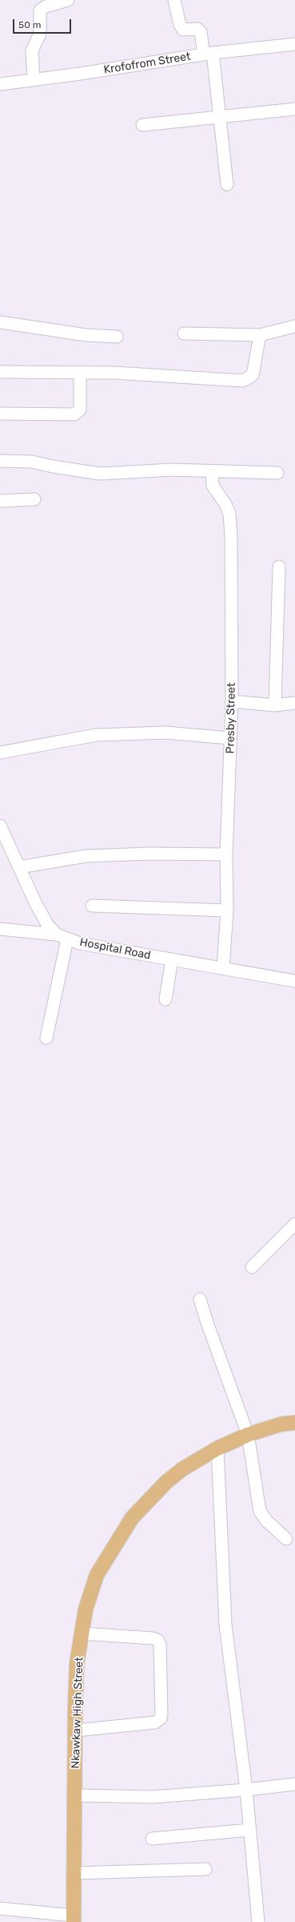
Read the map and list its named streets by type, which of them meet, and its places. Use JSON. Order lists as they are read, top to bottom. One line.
{"streets":{"main road":["Nkawkaw High Street"],"street":["Krofofrom Street","Presby Street","Hospital Road"]},"crossings":[["Presby Street","Hospital Road"]],"scale_bar":"50 m"}
